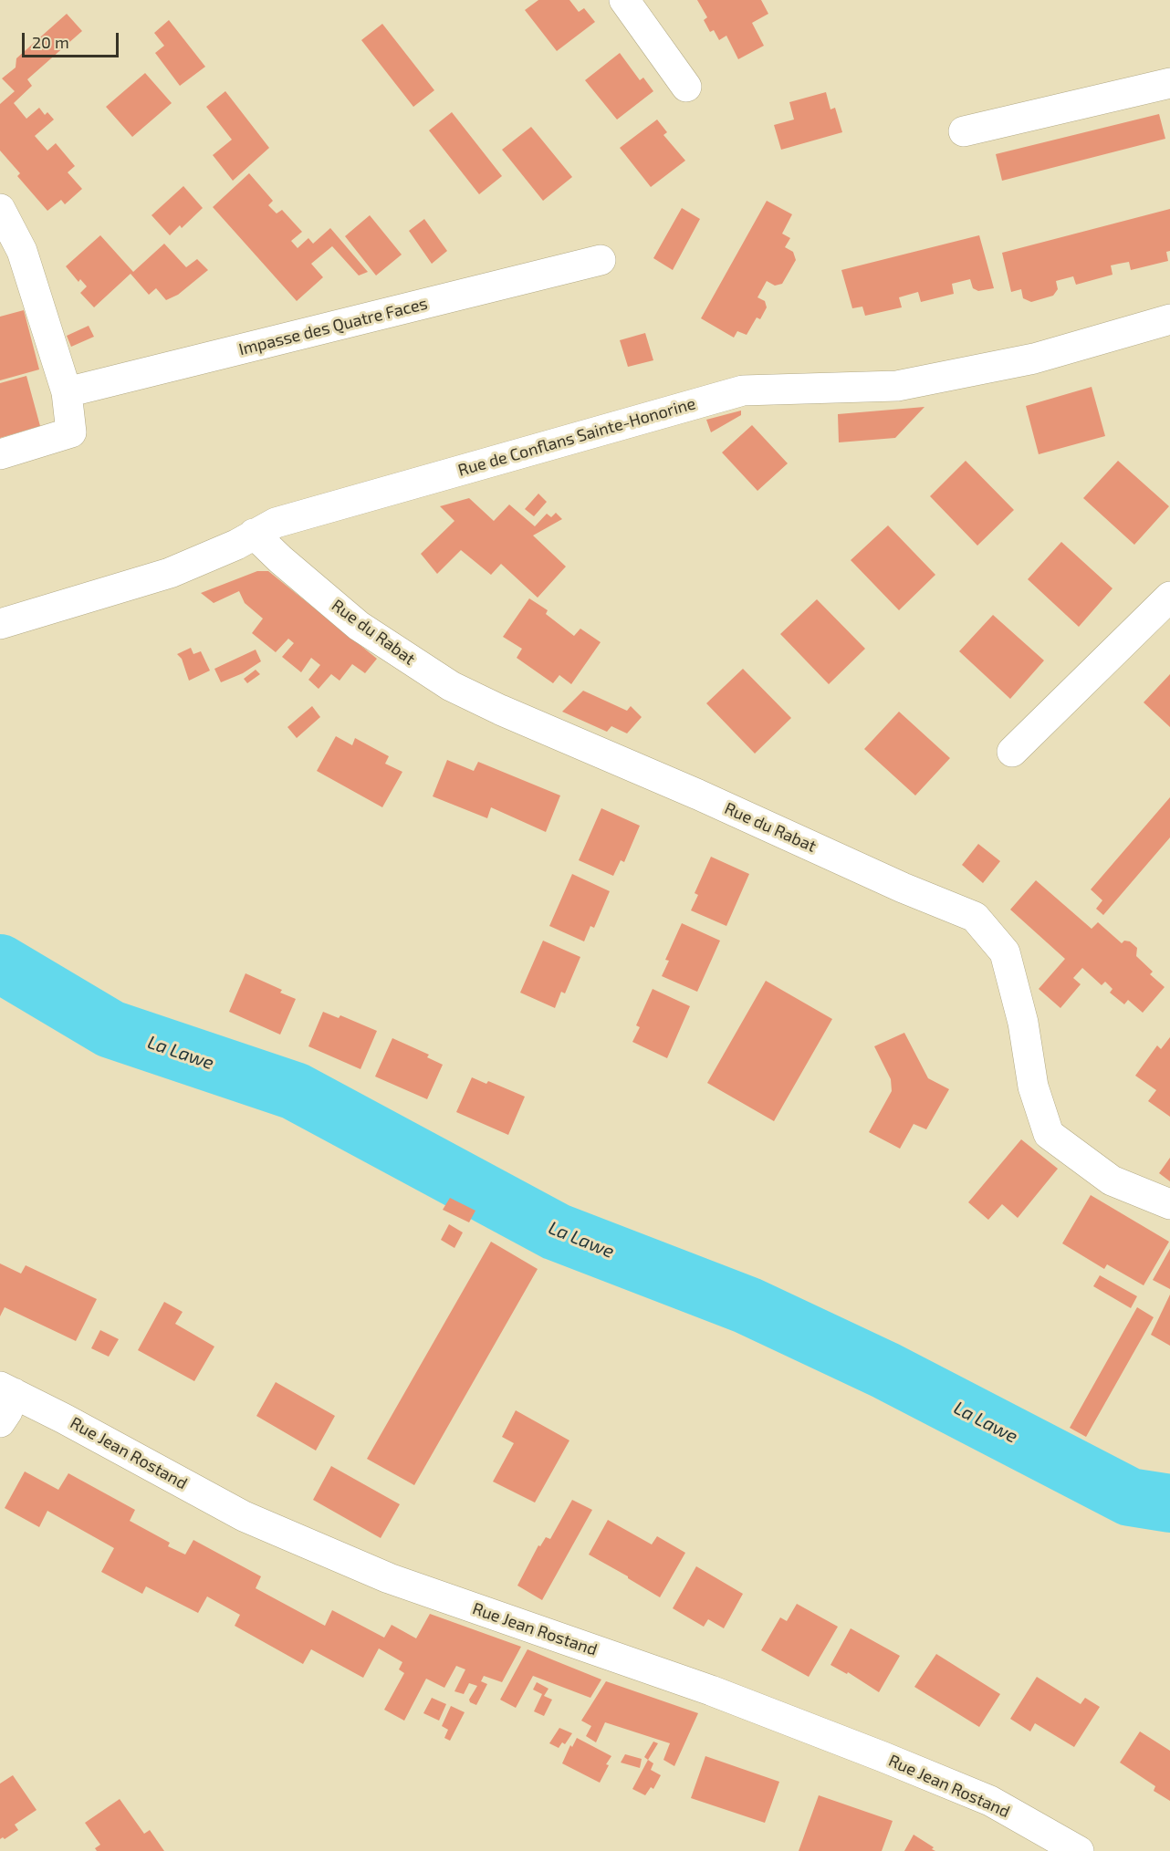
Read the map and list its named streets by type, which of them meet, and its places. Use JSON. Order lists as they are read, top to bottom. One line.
{"streets":{"street":["Impasse des Quatre Faces","Rue de Conflans Sainte-Honorine","Rue du Rabat","Rue Jean Rostand"]},"crossings":[["Rue de Conflans Sainte-Honorine","Rue du Rabat"]],"water":["La Lawe"],"scale_bar":"20 m"}
